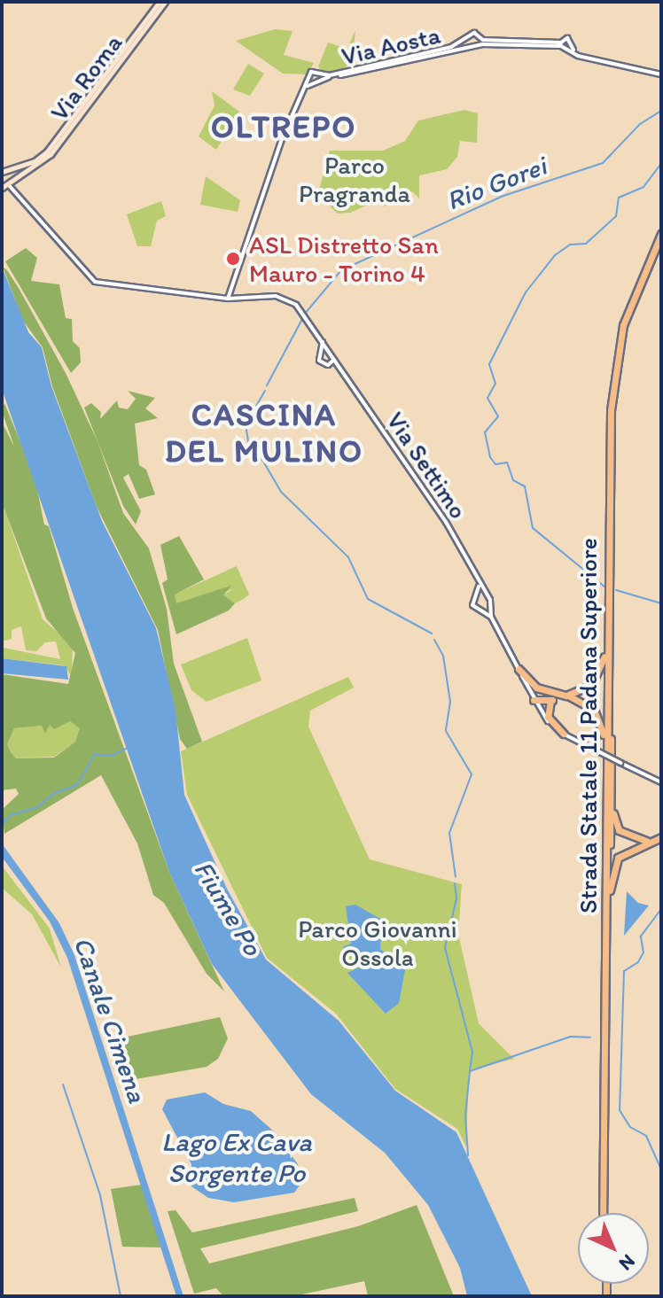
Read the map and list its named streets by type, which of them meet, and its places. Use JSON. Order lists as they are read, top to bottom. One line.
{"streets":{"highway":["Strada Statale 11 Padana Superiore"],"main road":["Via Roma"],"street":["Via Aosta","Via Settimo"]},"districts":["OLTREPO","CASCINA DEL MULINO"],"water":["Rio Gorei","Fiume Po","Canale Cimena","Lago Ex Cava Sorgente Po"],"parks":["Parco Pragranda","Parco Giovanni Ossola"],"places":["ASL Distretto San Mauro - Torino 4"],"north":"bottom right"}
